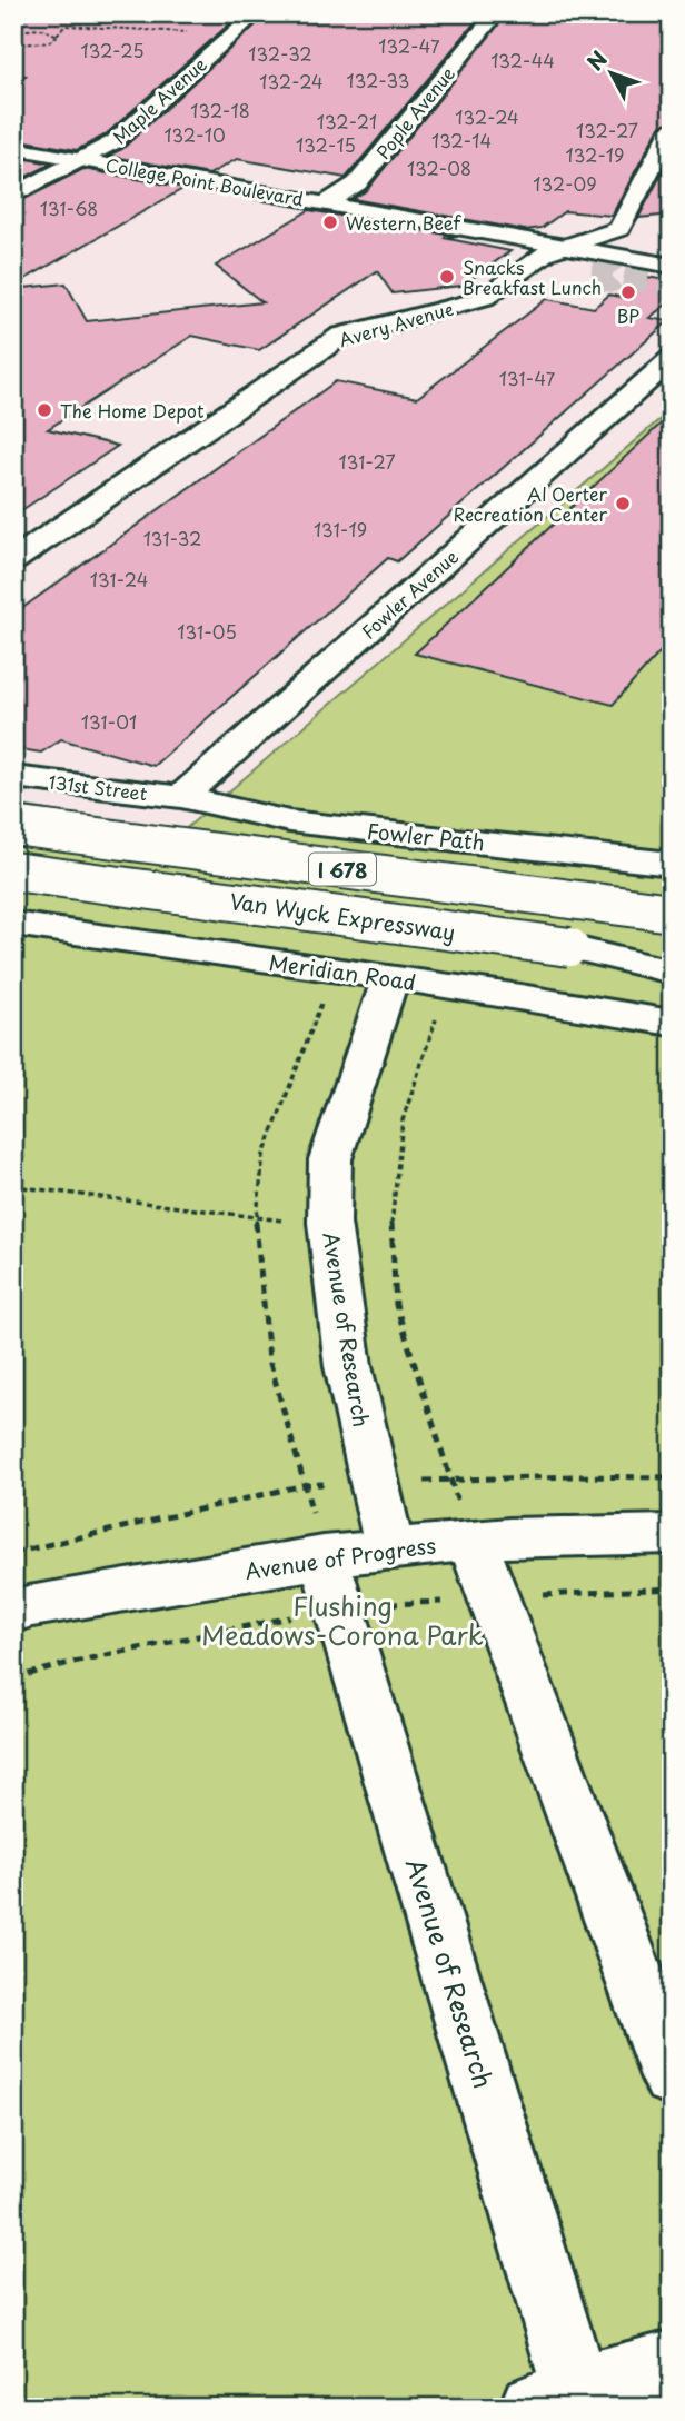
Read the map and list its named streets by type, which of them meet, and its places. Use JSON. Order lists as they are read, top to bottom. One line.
{"streets":{"main road":["Maple Avenue","Pople Avenue","College Point Boulevard","Avery Avenue","Fowler Avenue","131st Street","Fowler Path","I 678","Van Wyck Expressway","Meridian Road","Avenue of Research","Avenue of Progress"]},"crossings":[["Maple Avenue","College Point Boulevard"],["Pople Avenue","College Point Boulevard"],["College Point Boulevard","Avery Avenue"],["Fowler Avenue","131st Street"],["Fowler Avenue","Fowler Path"],["131st Street","Fowler Path"],["Meridian Road","Avenue of Research"],["Avenue of Research","Avenue of Progress"]],"parks":["Flushing Meadows-Corona Park"],"places":["Western Beef","Snacks Breakfast Lunch","BP","The Home Depot","Al Oerter Recreation Center"],"house_numbers":["132-47","132-25","132-32","132-44","132-33","132-24","132-18","132-24","132-21","132-27","132-10","132-14","132-15","132-19","132-08","132-09","131-68","131-47","131-27","131-19","131-32","131-24","131-05","131-01"],"north":"top left"}
